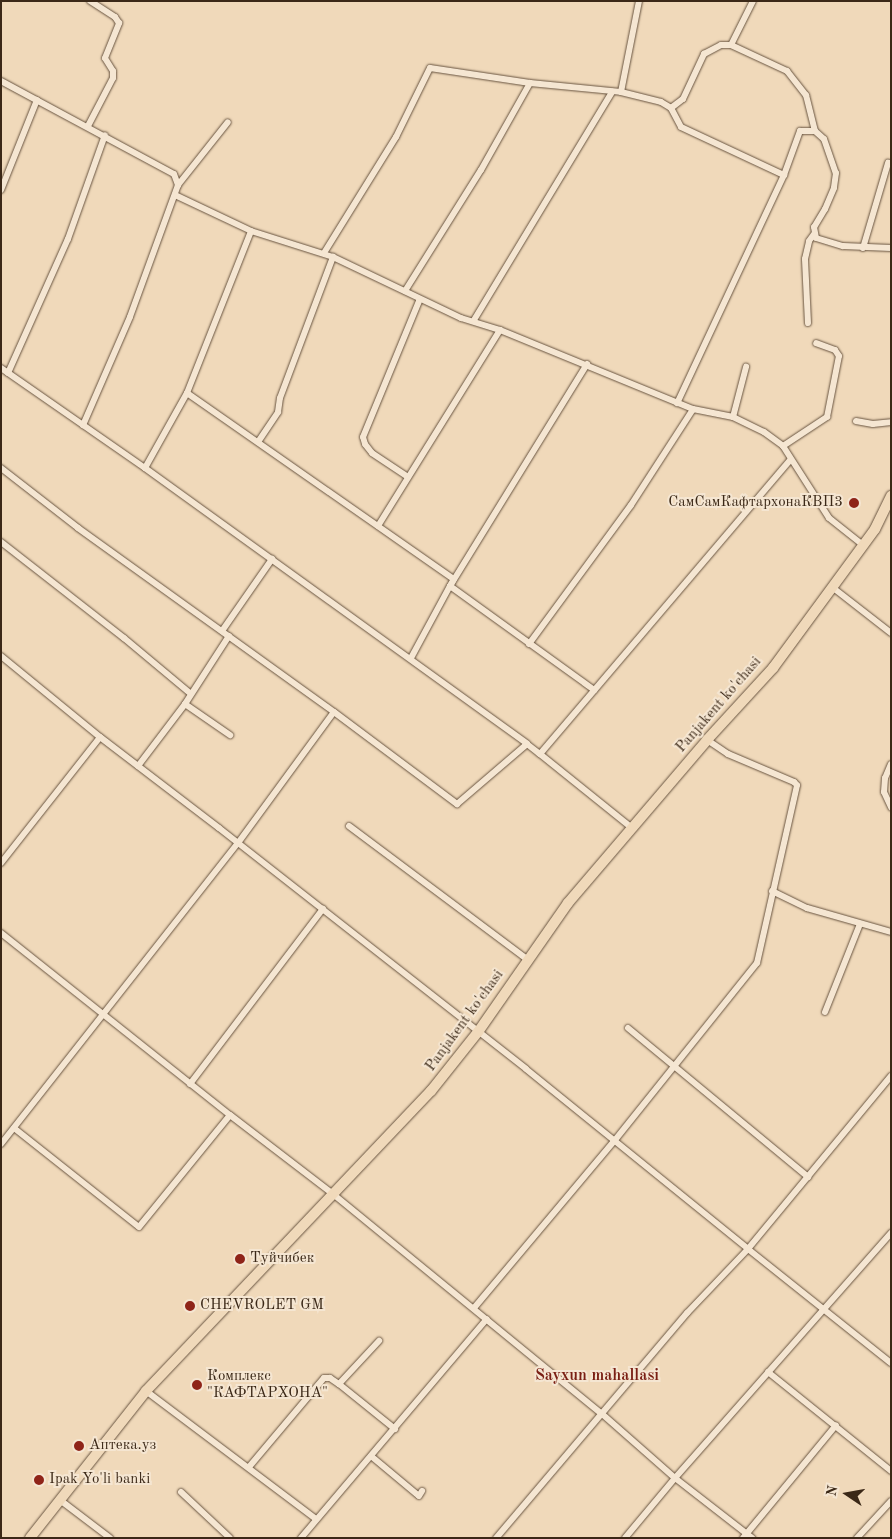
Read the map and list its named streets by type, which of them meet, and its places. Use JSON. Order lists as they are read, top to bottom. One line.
{"streets":{"main road":["Panjakent ko'chasi"]},"districts":["Sayxun mahallasi"],"places":["СамСамКафтархонаКВП3","Туйчибек","CHEVROLET GM","Комплекс \"КАФТАРХОНА\"","Аптека.уз","Ipak Yo'li banki"],"north":"left"}
